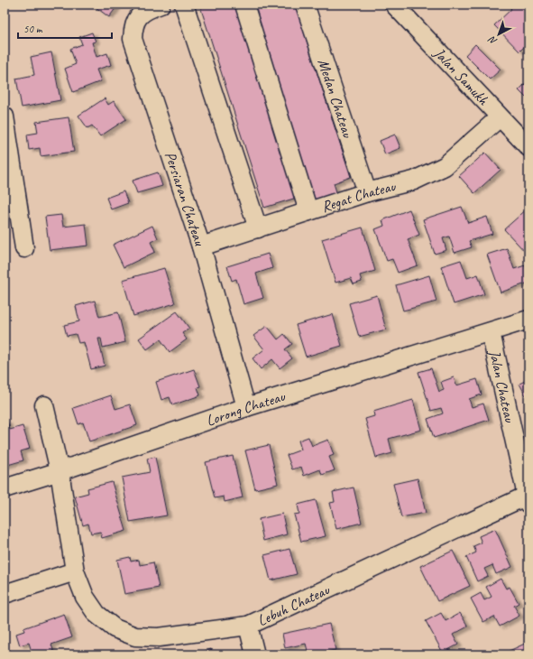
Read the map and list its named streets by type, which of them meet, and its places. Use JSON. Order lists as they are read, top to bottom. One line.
{"streets":{"street":["Jalan Samukh","Medan Chateau","Regat Chateau","Persiaran Chateau","Jalan Chateau","Lorong Chateau","Lebuh Chateau"]},"crossings":[["Jalan Samukh","Regat Chateau"],["Medan Chateau","Regat Chateau"],["Regat Chateau","Persiaran Chateau"],["Persiaran Chateau","Lorong Chateau"],["Jalan Chateau","Lorong Chateau"],["Jalan Chateau","Lebuh Chateau"]],"scale_bar":"50 m","north":"bottom left"}
